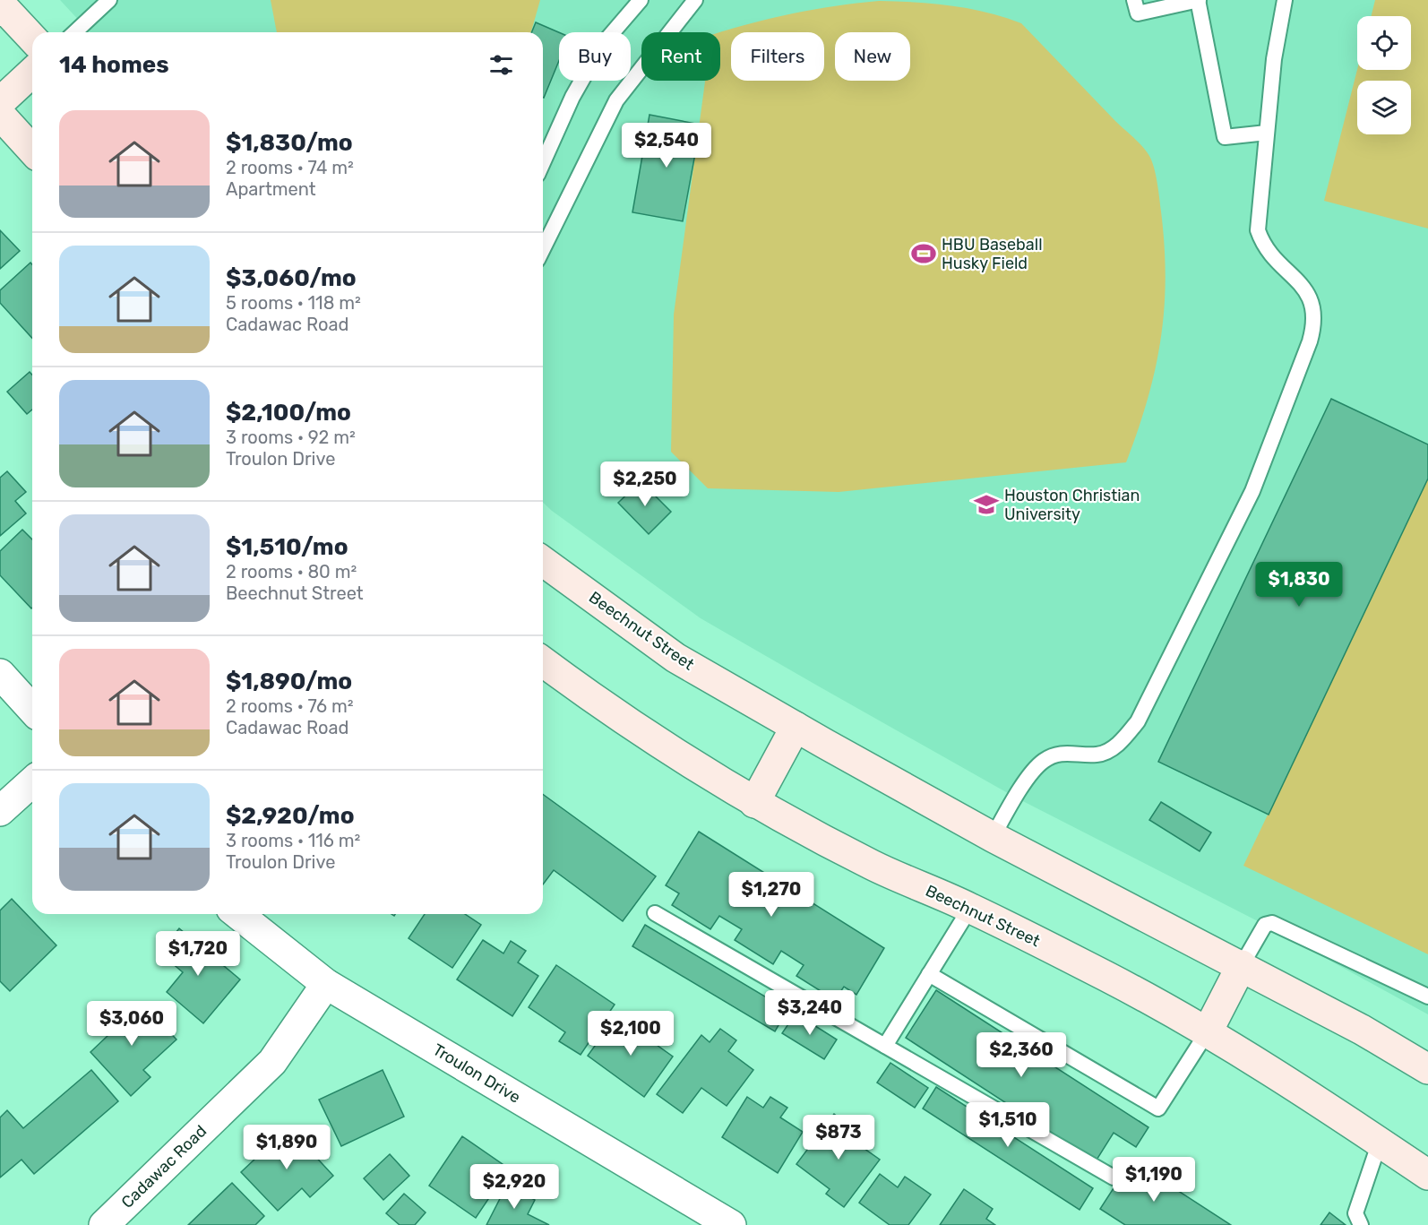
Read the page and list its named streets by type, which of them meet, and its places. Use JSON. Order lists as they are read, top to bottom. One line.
{"streets":{"main road":["Beechnut Street"],"street":["Troulon Drive","Cadawac Road"]},"crossings":[["Troulon Drive","Cadawac Road"]],"places":{"sports":["HBU Baseball Husky Field"],"school or university":["Houston Christian University"]},"page":{"chip":["Buy","Rent","Filters","New"],"heading":"14 homes","list":[{"name":"$1,830/mo","note":"2 rooms · 74 m² · Apartment"},{"name":"$3,060/mo","note":"5 rooms · 118 m² · Cadawac Road"},{"name":"$2,100/mo","note":"3 rooms · 92 m² · Troulon Drive"},{"name":"$1,510/mo","note":"2 rooms · 80 m² · Beechnut Street"},{"name":"$1,890/mo","note":"2 rooms · 76 m² · Cadawac Road"},{"name":"$2,920/mo","note":"3 rooms · 116 m² · Troulon Drive"}],"price":["$2,540","$2,250","$1,830","$1,270","$1,720","$3,240","$3,060","$2,100","$2,360","$1,510","$873","$1,890","$1,190","$2,920"]}}
